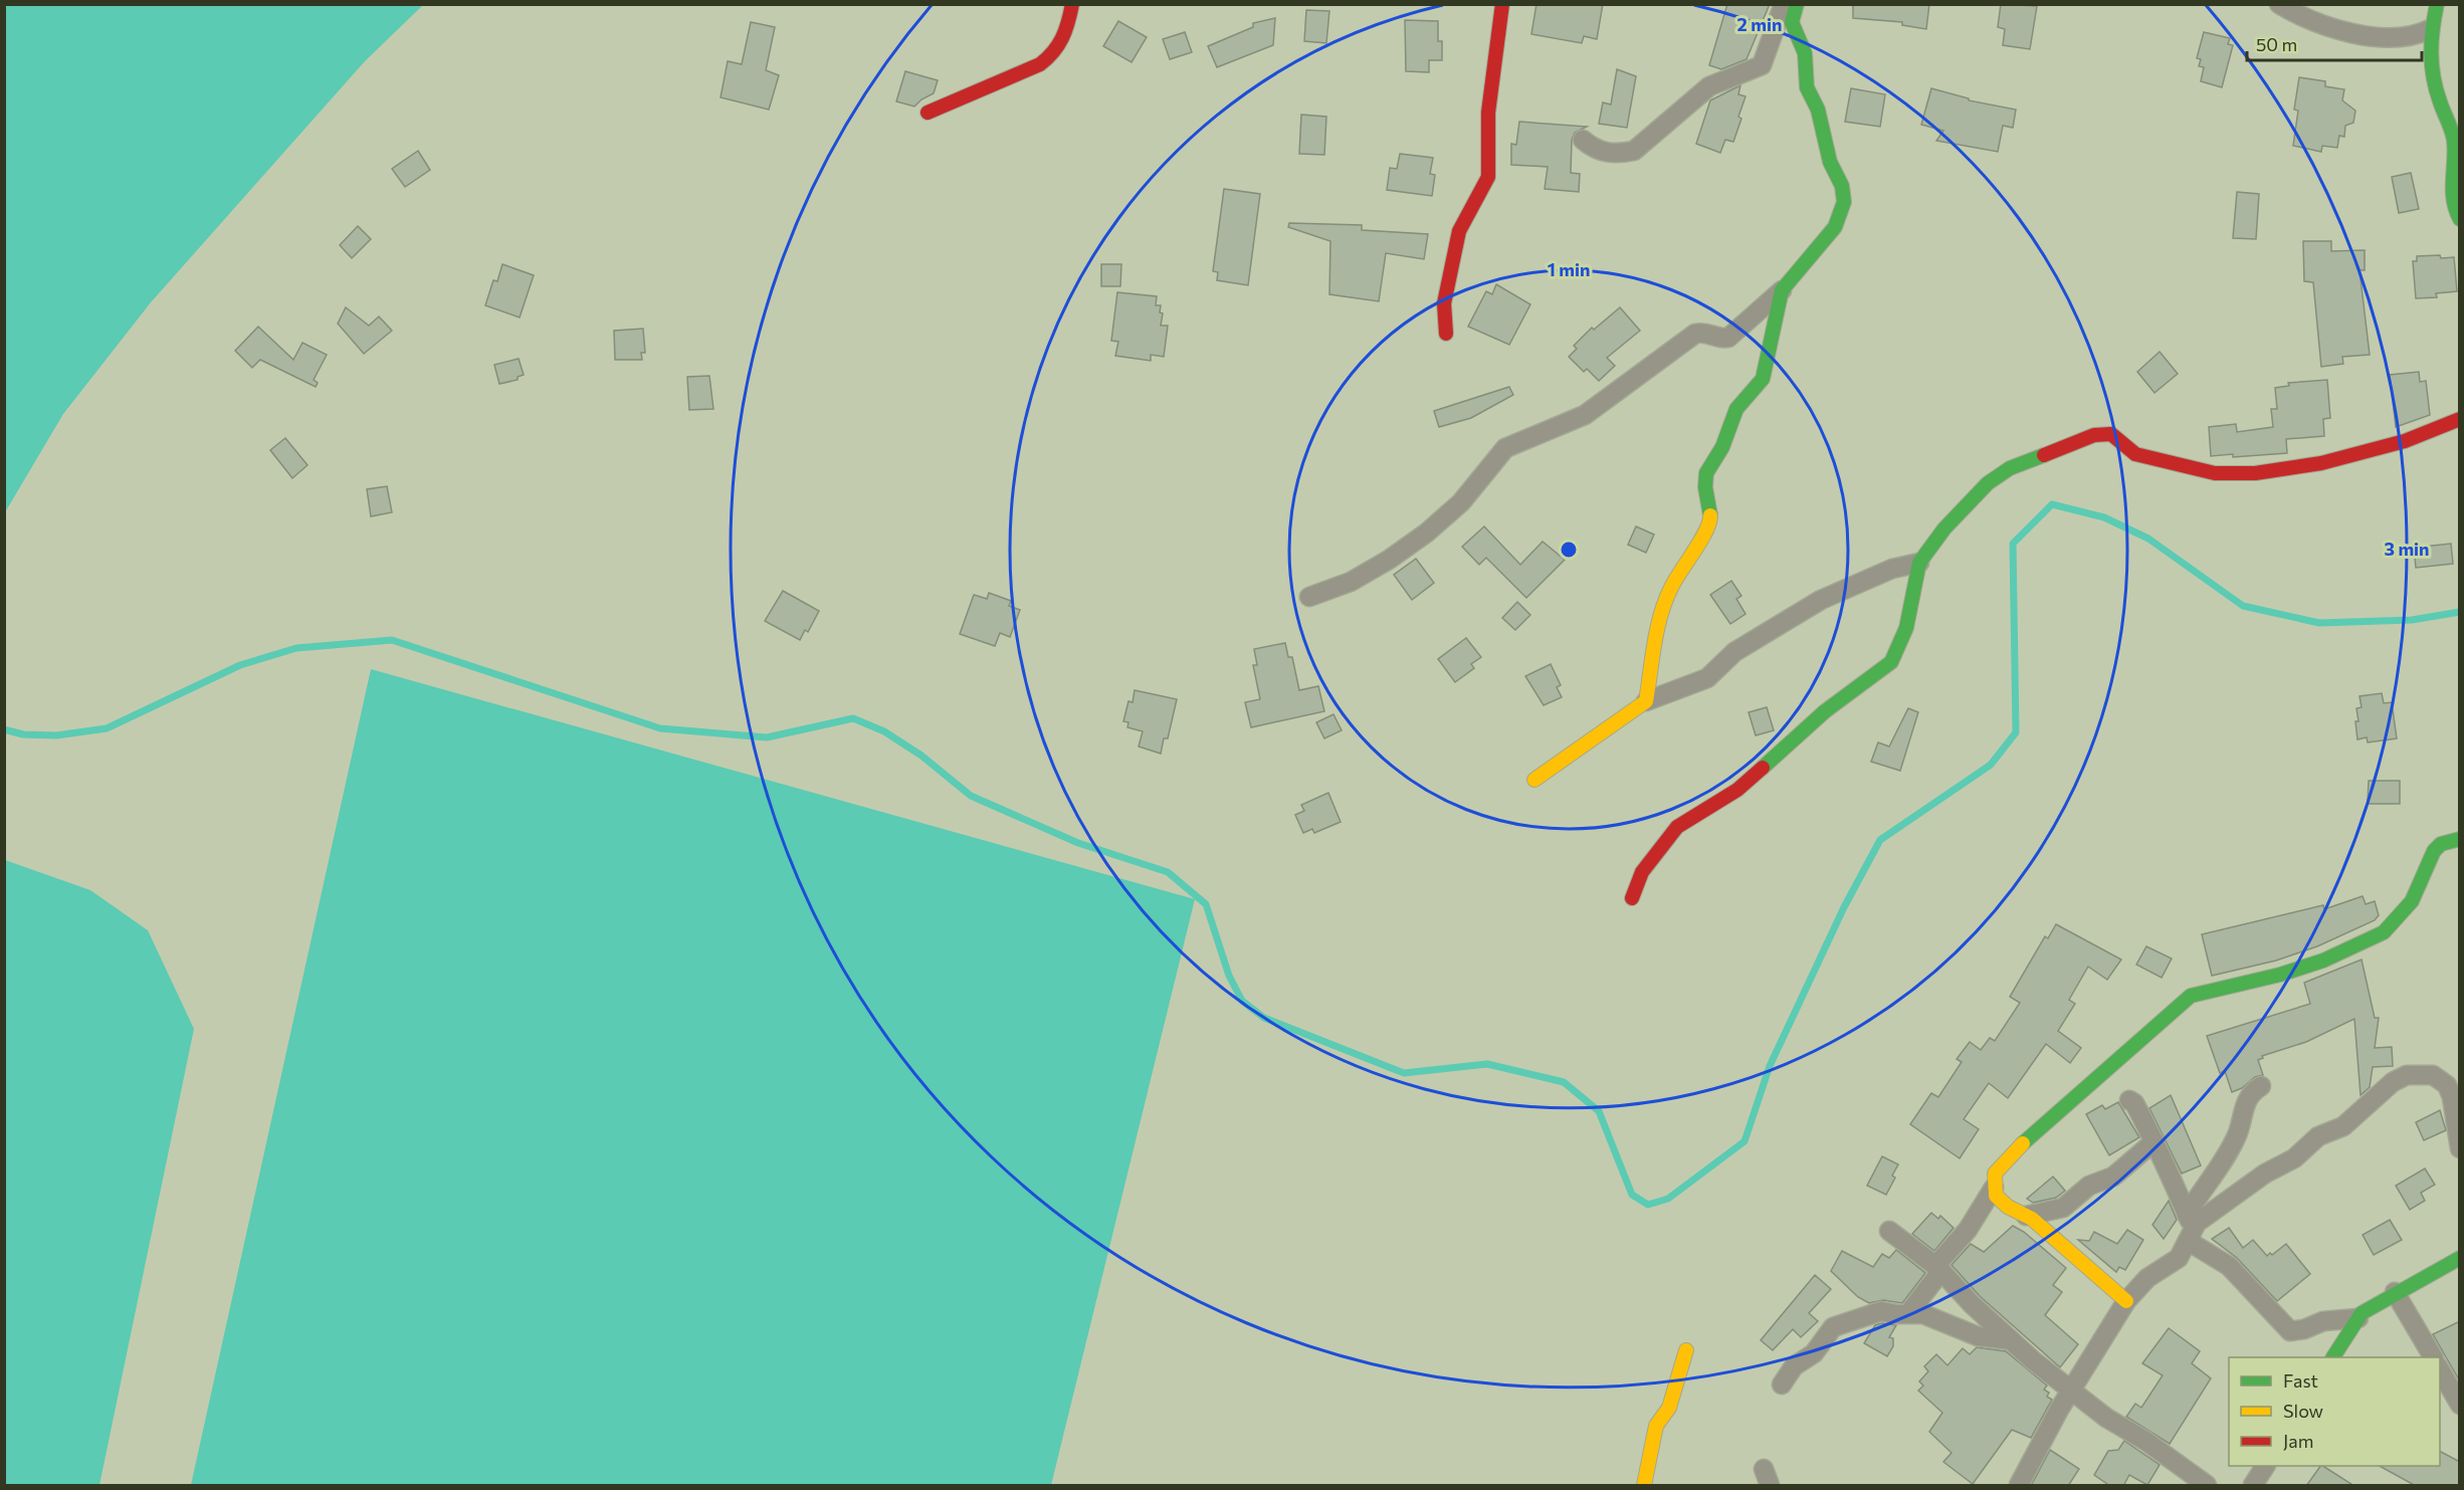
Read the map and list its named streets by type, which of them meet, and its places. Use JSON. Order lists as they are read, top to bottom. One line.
{"legend":["Fast","Slow","Jam"],"scale_bar":"50 m","rings":["2 min","1 min","3 min"]}
